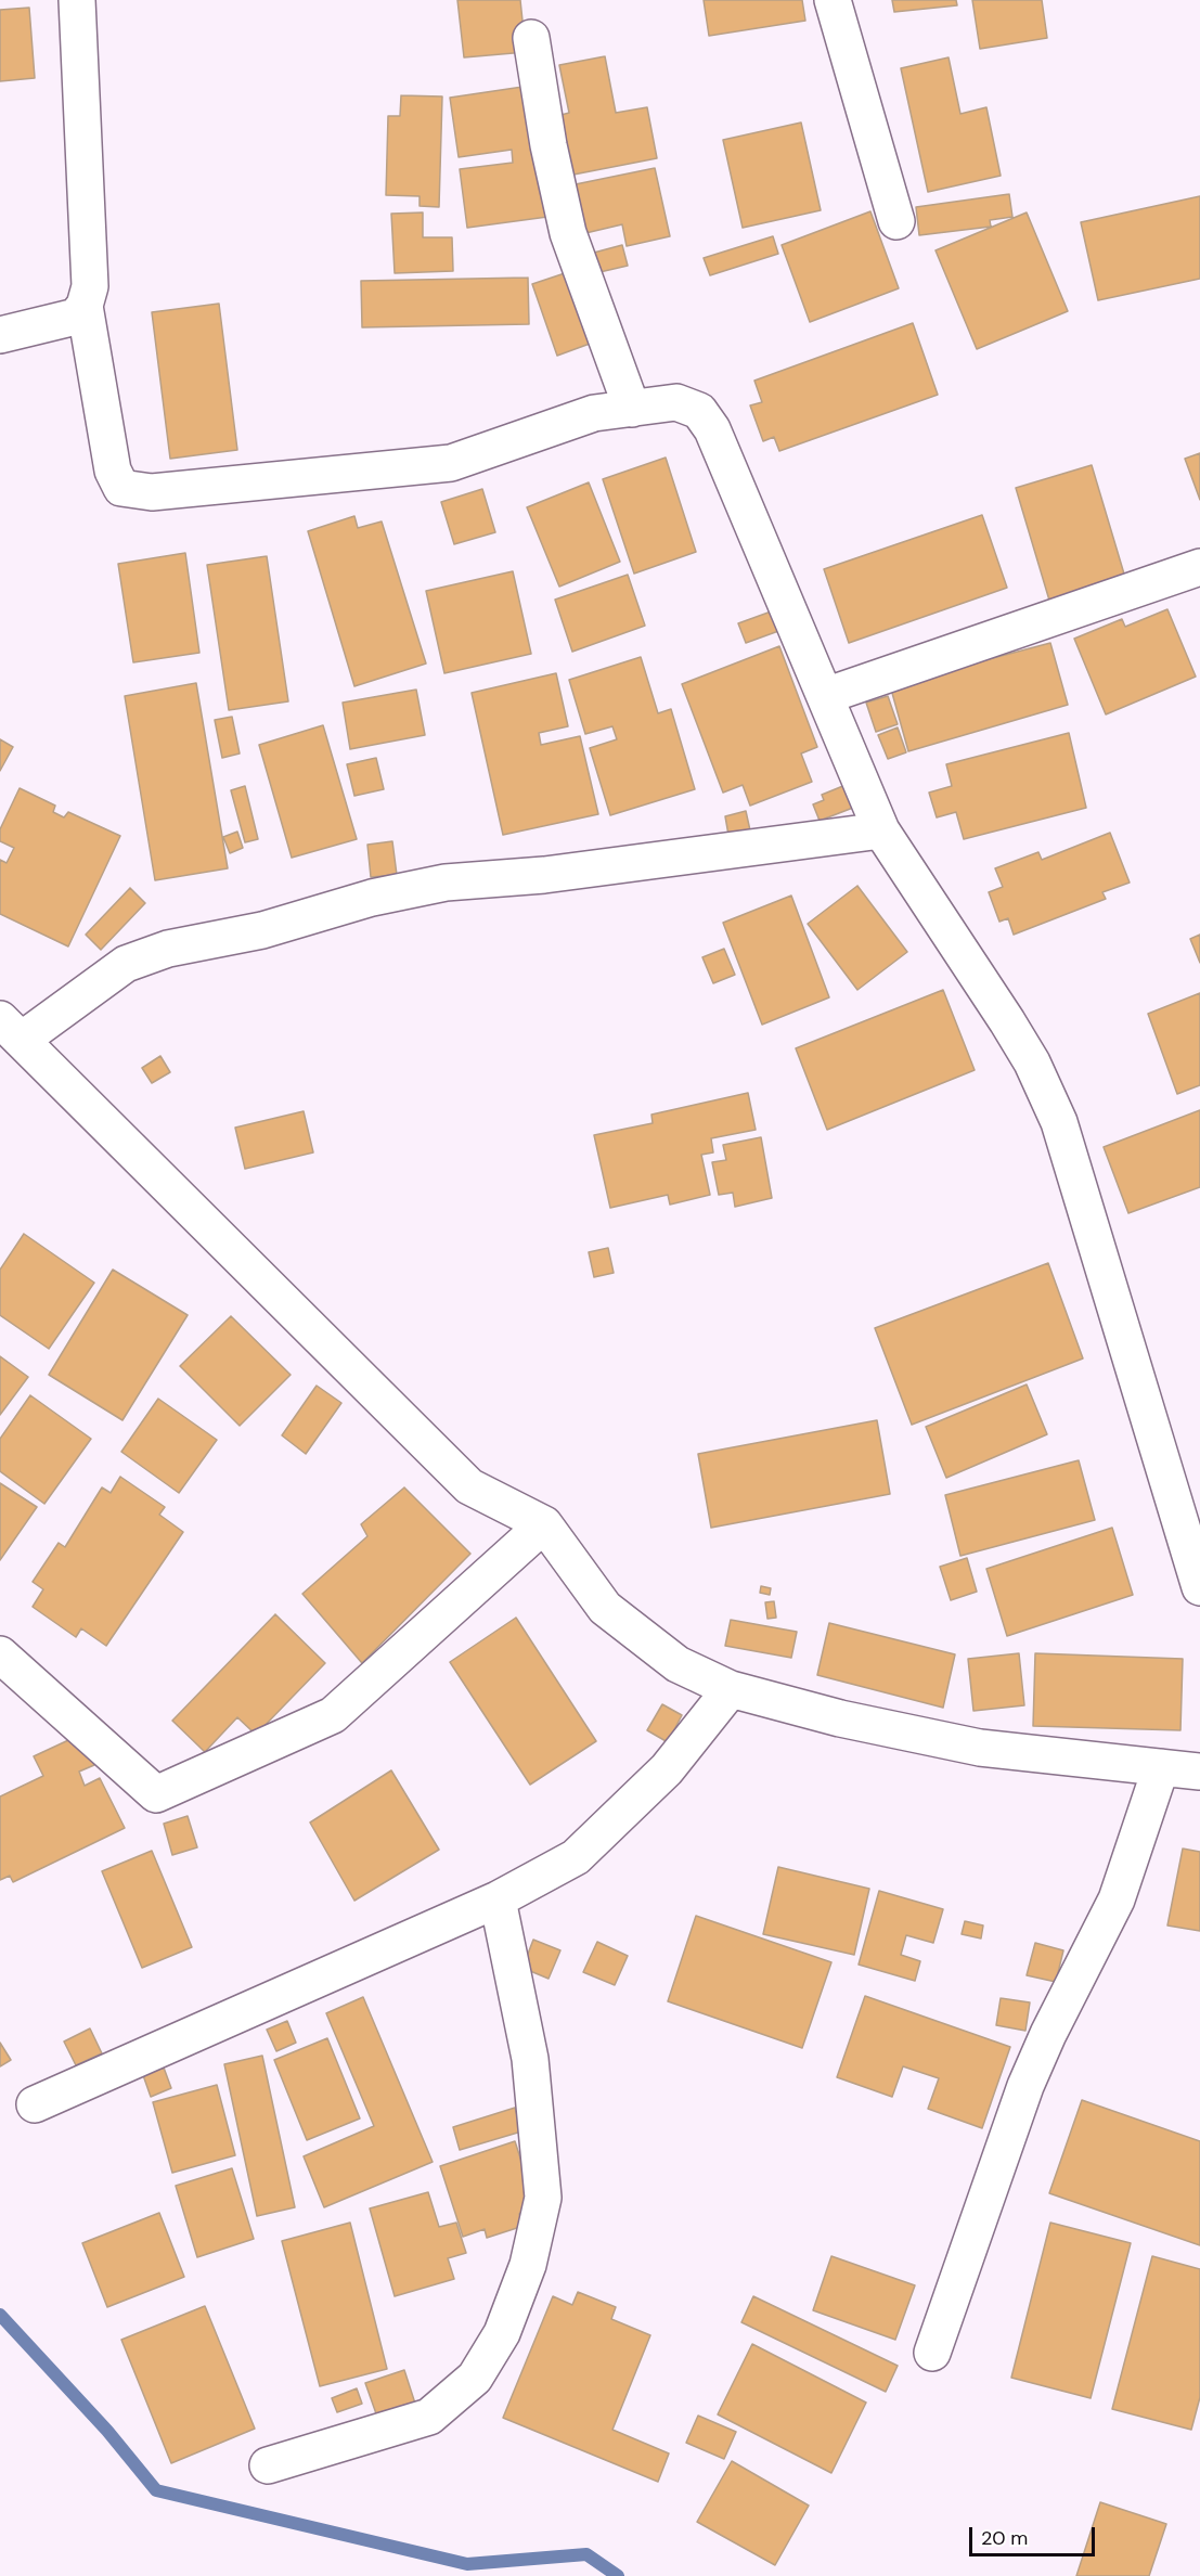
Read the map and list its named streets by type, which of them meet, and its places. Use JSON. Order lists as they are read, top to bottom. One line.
{"scale_bar":"20 m"}
